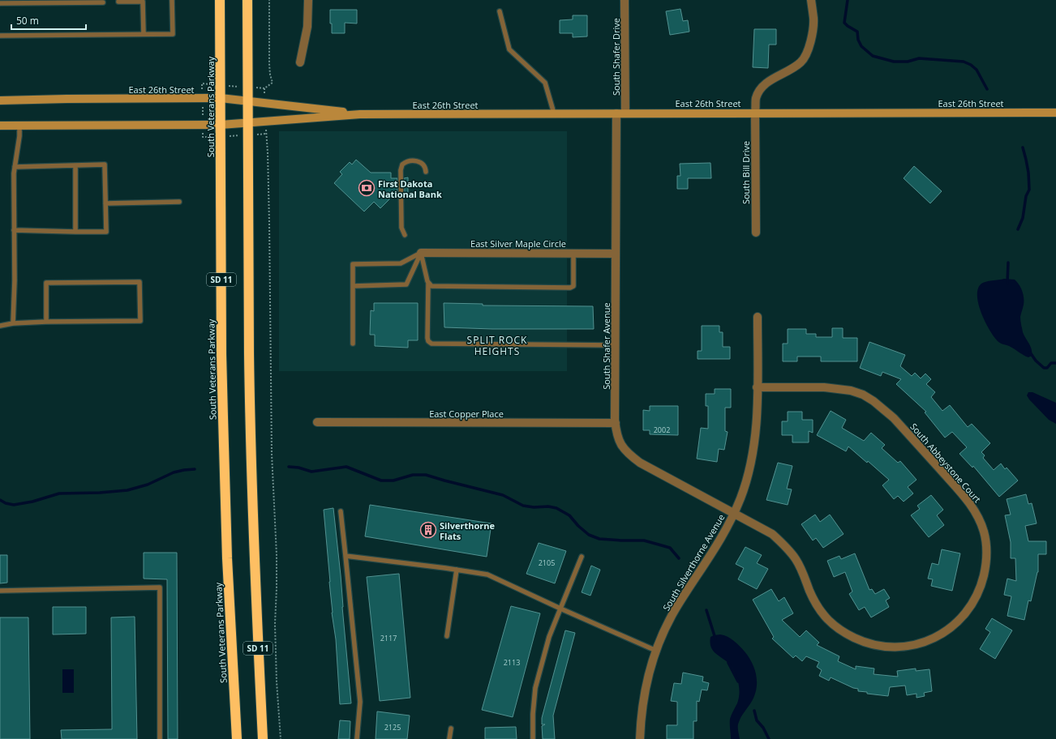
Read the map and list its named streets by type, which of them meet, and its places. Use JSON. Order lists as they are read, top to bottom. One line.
{"streets":{"highway":["South Veterans Parkway","SD 11"],"main road":["East 26th Street"],"street":["South Shafer Drive","South Bill Drive","East Silver Maple Circle","South Shafer Avenue","East Copper Place","South Abbeystone Court","South Silverthorne Avenue"]},"crossings":[["South Shafer Drive","East 26th Street"],["East 26th Street","South Veterans Parkway"],["East 26th Street","South Bill Drive"],["East 26th Street","SD 11"],["East 26th Street","South Shafer Avenue"],["East Silver Maple Circle","South Shafer Avenue"],["South Shafer Avenue","East Copper Place"],["South Shafer Avenue","South Abbeystone Court"],["South Shafer Avenue","South Silverthorne Avenue"],["South Abbeystone Court","South Silverthorne Avenue"]],"districts":["SPLIT ROCK HEIGHTS"],"places":{"bank":["First Dakota National Bank"],"building":["Silverthorne Flats"]},"house_numbers":["2002","2105","2117","2113","2125"],"scale_bar":"50 m"}
